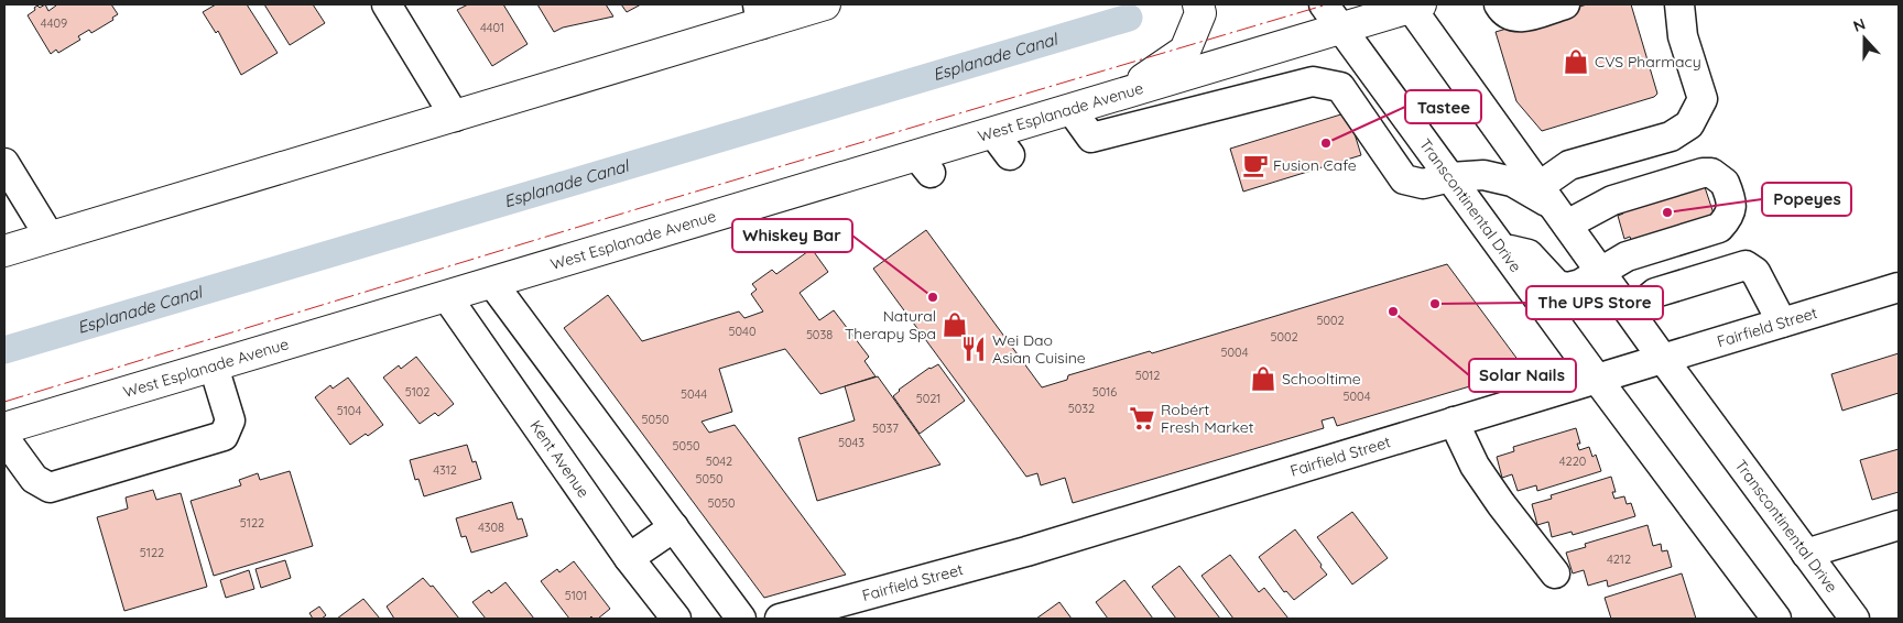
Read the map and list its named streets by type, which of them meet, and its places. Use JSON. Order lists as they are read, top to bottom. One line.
{"streets":{"main road":["West Esplanade Avenue"],"street":["Transcontinental Drive","Fairfield Street","Kent Avenue"]},"crossings":[["West Esplanade Avenue","Transcontinental Drive"],["West Esplanade Avenue","Kent Avenue"],["Transcontinental Drive","Fairfield Street"]],"water":["Esplanade Canal"],"places":{"shop":["CVS Pharmacy","Natural Therapy Spa","Schooltime"],"other":["Tastee","Popeyes","Whiskey Bar","The UPS Store","Solar Nails"],"cafe":["Fusion Cafe"],"restaurant":["Wei Dao Asian Cuisine"],"supermarket":["Robért Fresh Market"]},"house_numbers":["4409","4401","5002","5040","5038","5002","5004","5012","5102","5016","5044","5004","5021","5032","5104","5050","5037","5043","5050","5042","4220","4312","5050","5050","5122","4308","5122","4212","5101"],"north":"top"}
